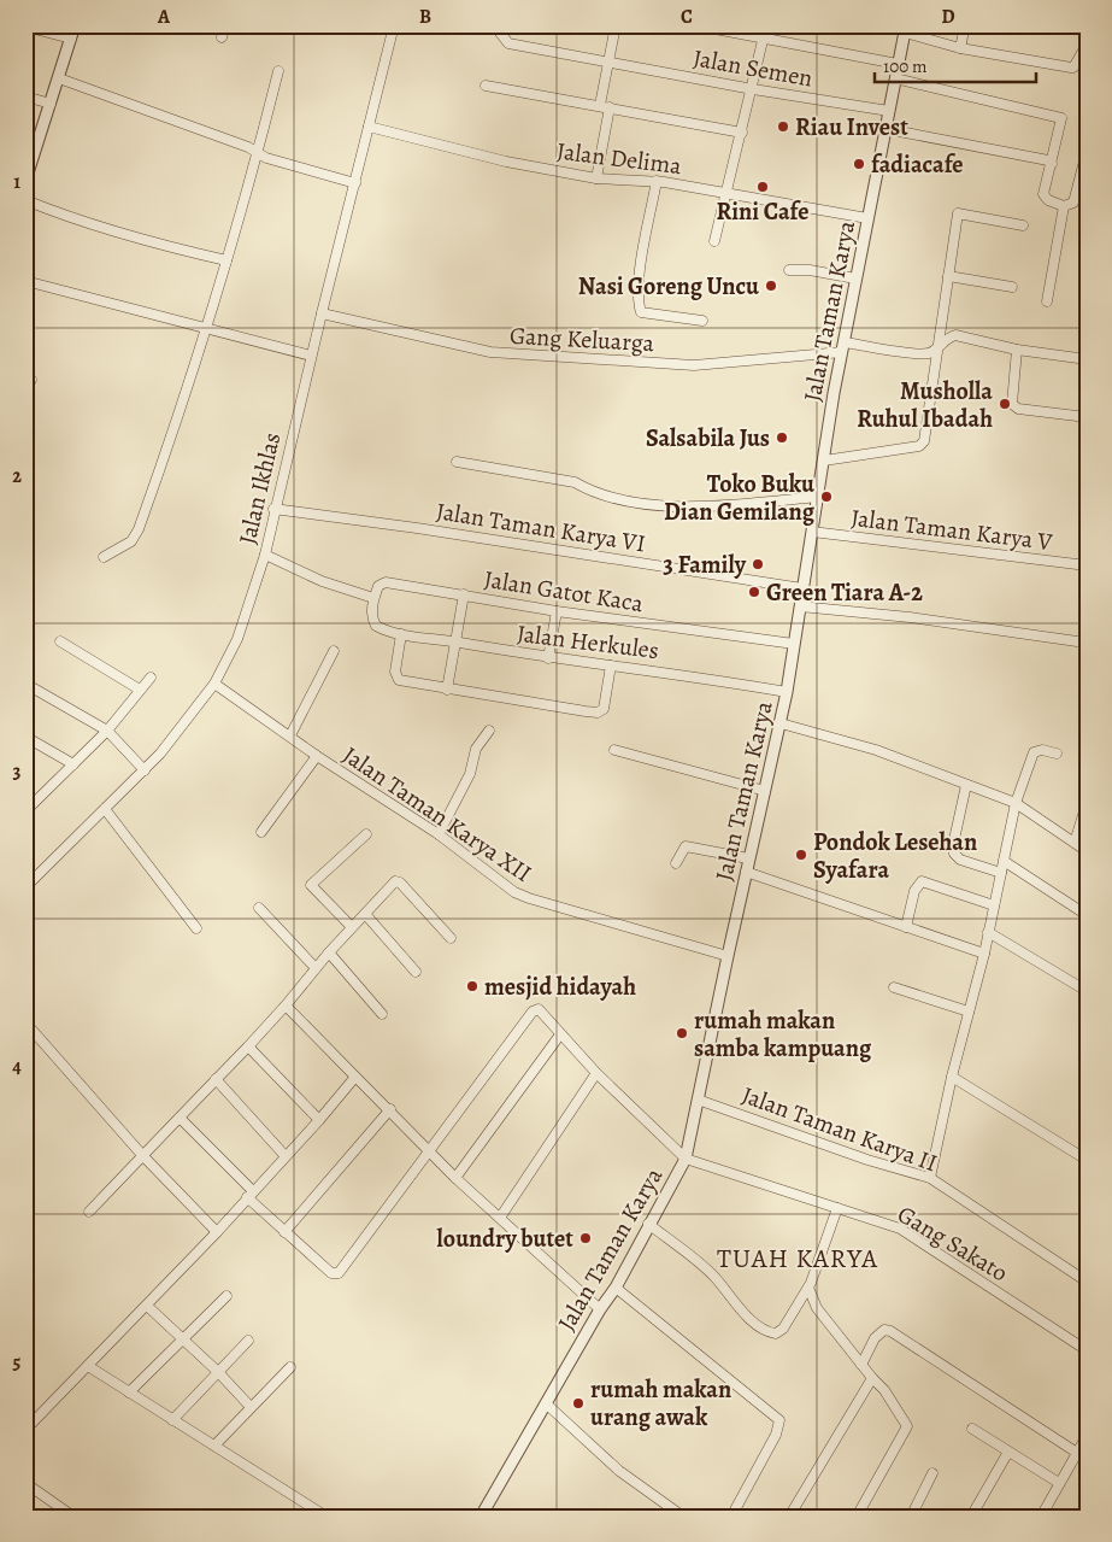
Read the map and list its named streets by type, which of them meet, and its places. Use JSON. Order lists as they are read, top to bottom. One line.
{"streets":{"street":["Jalan Semen","Jalan Delima","Jalan Taman Karya","Gang Keluarga","Jalan Ikhlas","Jalan Taman Karya VI","Jalan Taman Karya V","Jalan Gatot Kaca","Jalan Herkules","Jalan Taman Karya XII","Jalan Taman Karya II","Gang Sakato"]},"crossings":[["Jalan Semen","Jalan Taman Karya"],["Jalan Delima","Jalan Taman Karya"],["Jalan Delima","Jalan Ikhlas"],["Jalan Taman Karya","Gang Keluarga"],["Jalan Taman Karya","Jalan Taman Karya VI"],["Jalan Taman Karya","Jalan Taman Karya V"],["Jalan Taman Karya","Jalan Gatot Kaca"],["Jalan Taman Karya","Jalan Herkules"],["Jalan Taman Karya","Jalan Taman Karya XII"],["Jalan Taman Karya","Jalan Taman Karya II"],["Jalan Taman Karya","Gang Sakato"],["Gang Keluarga","Jalan Ikhlas"],["Jalan Ikhlas","Jalan Taman Karya VI"],["Jalan Ikhlas","Jalan Taman Karya XII"],["Jalan Gatot Kaca","Jalan Herkules"]],"districts":["TUAH KARYA"],"places":["Riau Invest","fadiacafe","Rini Cafe","Nasi Goreng Uncu","Musholla Ruhul Ibadah","Salsabila Jus","Toko Buku Dian Gemilang","3 Family","Green Tiara A-2","Pondok Lesehan Syafara","mesjid hidayah","rumah makan samba kampuang","loundry butet","rumah makan urang awak"],"scale_bar":"100 m","grid":{"columns":["A","B","C","D"],"rows":["1","2","3","4","5"]}}
